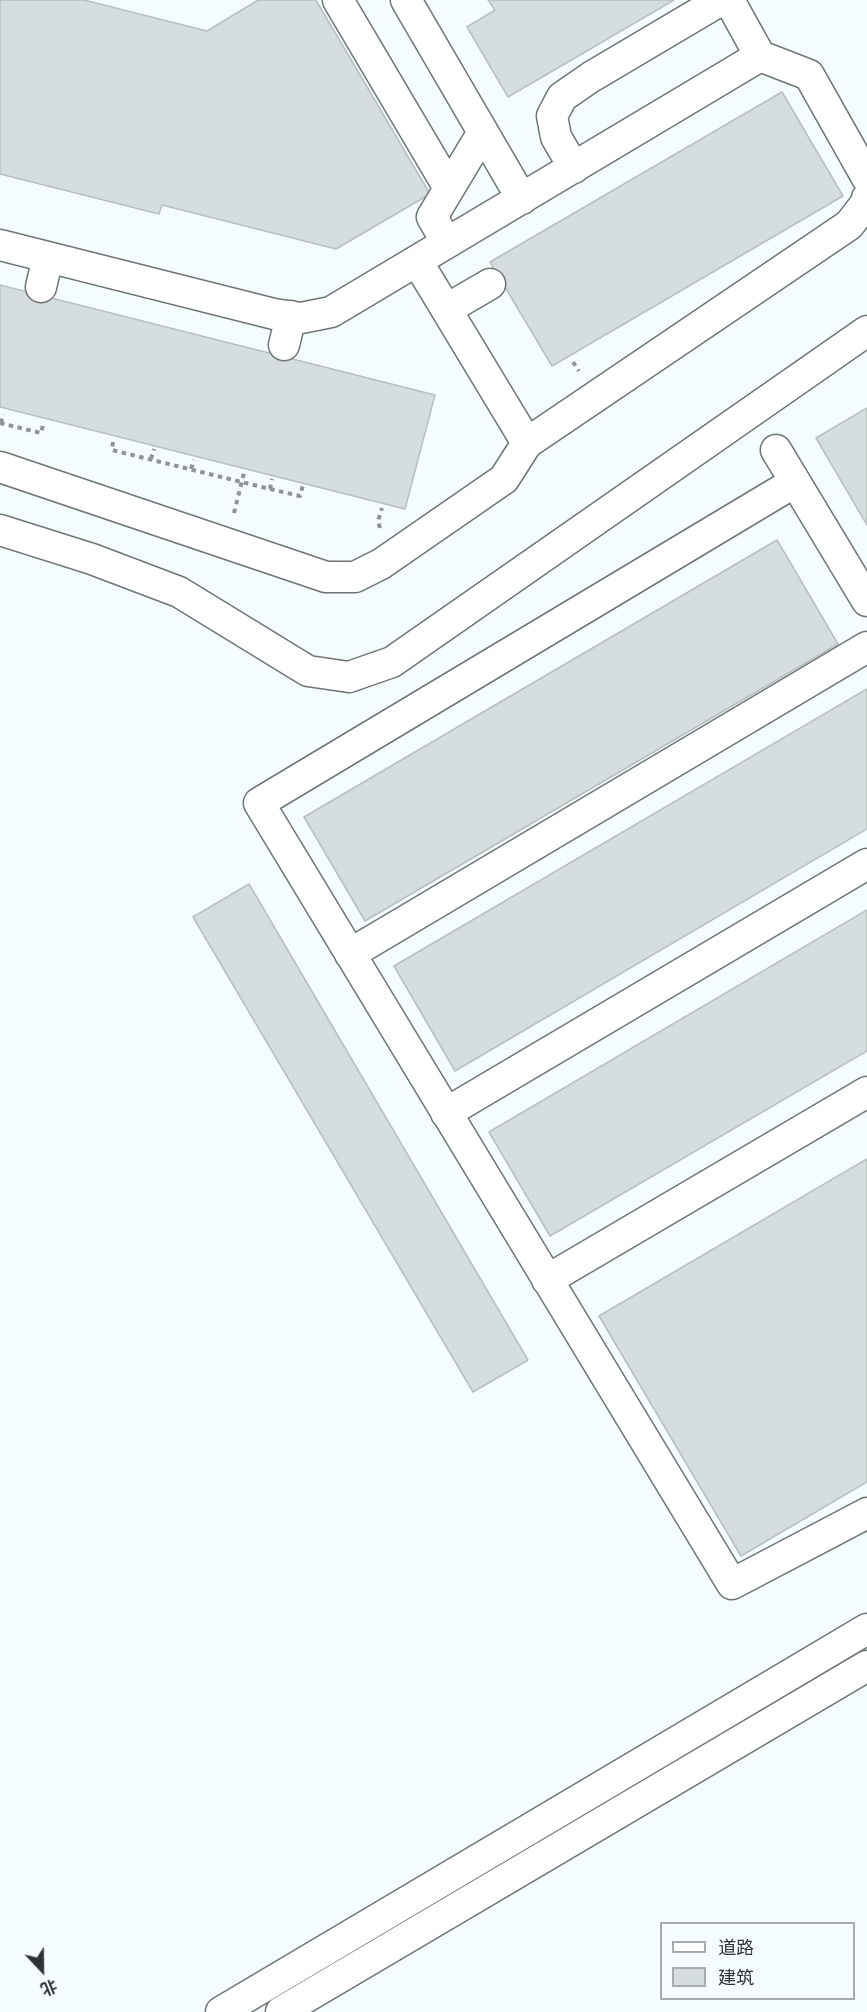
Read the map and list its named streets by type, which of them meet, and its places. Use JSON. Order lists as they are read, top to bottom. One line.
{"legend":["道路","建筑"],"north":"bottom"}
